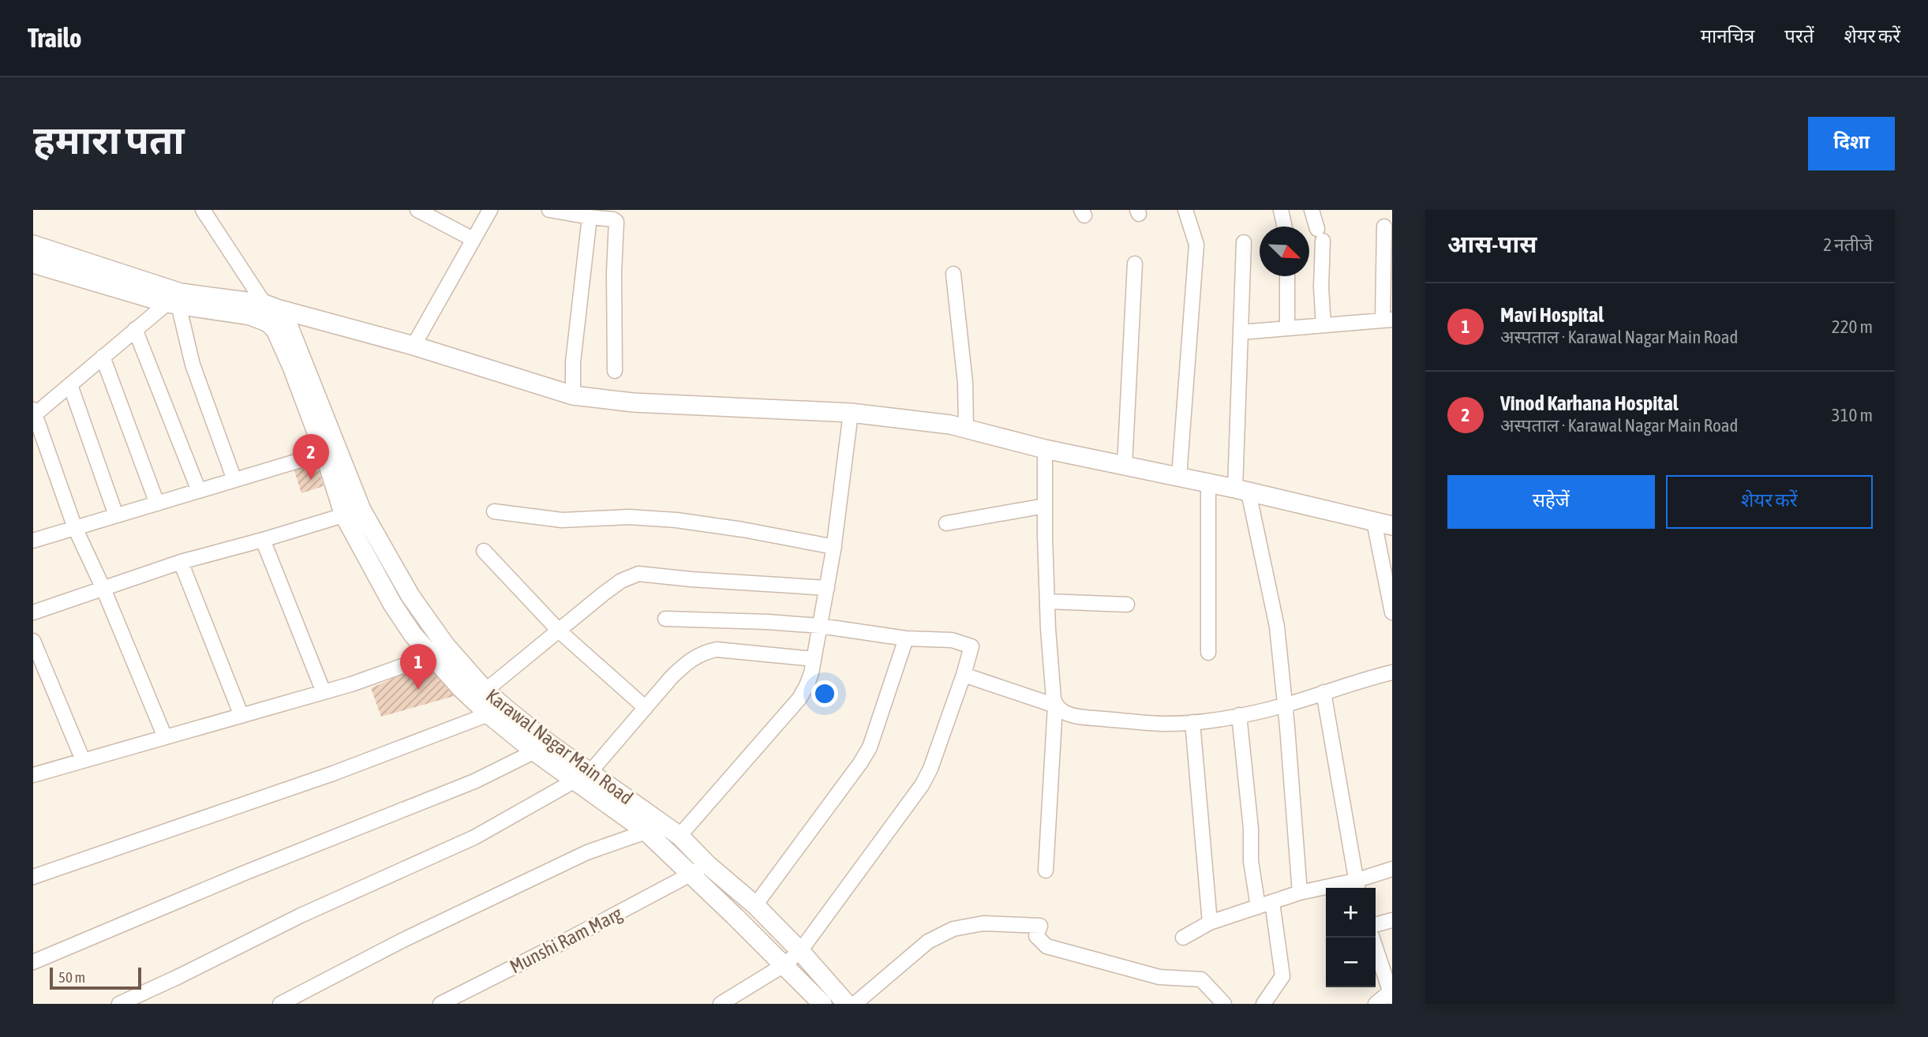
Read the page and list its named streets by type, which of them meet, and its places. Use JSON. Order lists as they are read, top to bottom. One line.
{"streets":{"street":["Karawal Nagar Main Road","Munshi Ram Marg"]},"crossings":[["Karawal Nagar Main Road","Munshi Ram Marg"]],"scale_bar":"50 m","north":"bottom right","page":{"header":"Trailo","nav":["मानचित्र","परतें","शेयर करें"],"buttons":["दिशा",["सहेजें","शेयर करें"]],"title":"हमारा पता","heading":["आस-पास","2 नतीजे"],"list":[{"mark":"1","name":"Mavi Hospital","note":"अस्पताल · Karawal Nagar Main Road","value":"220 m"},{"mark":"2","name":"Vinod Karhana Hospital","note":"अस्पताल · Karawal Nagar Main Road","value":"310 m"}],"pins":["2","1"],"map_buttons":["+","−"],"scale":"50 m"}}
